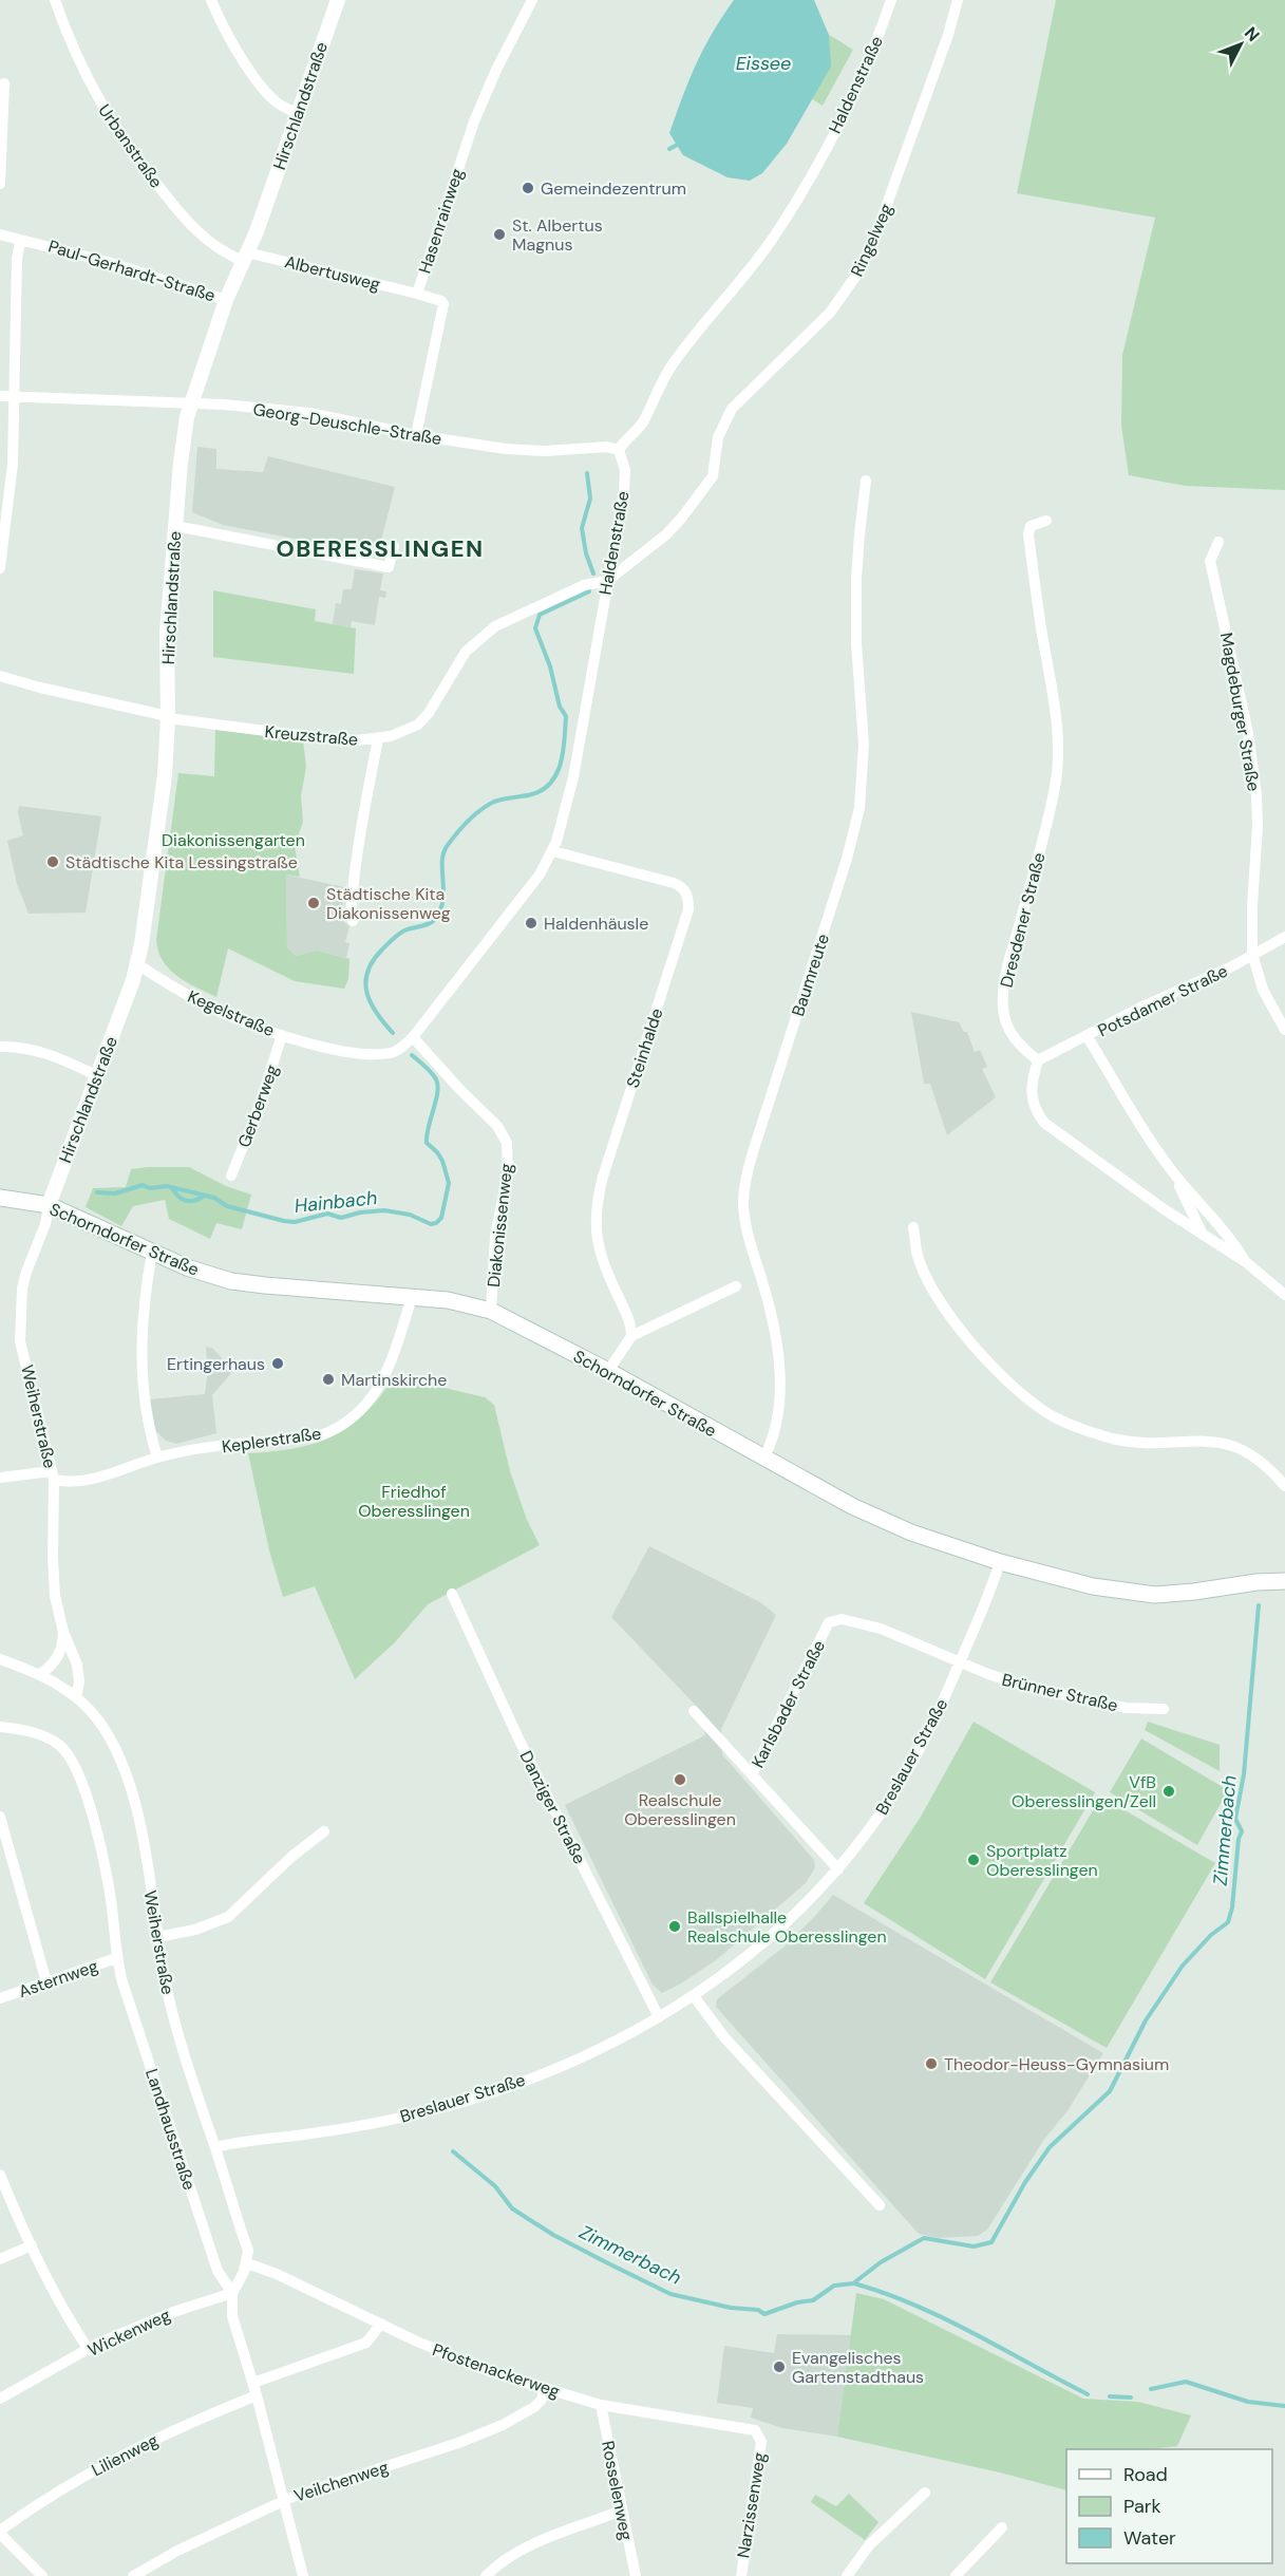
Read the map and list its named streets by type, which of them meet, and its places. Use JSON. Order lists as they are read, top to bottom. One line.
{"streets":{"main road":["Schorndorfer Straße"],"street":["Haldenstraße","Hirschlandstraße","Urbanstraße","Hasenrainweg","Ringelweg","Paul-Gerhardt-Straße","Albertusweg","Georg-Deuschle-Straße","Magdeburger Straße","Kreuzstraße","Dresdener Straße","Baumreute","Potsdamer Straße","Kegelstraße","Steinhalde","Gerberweg","Diakonissenweg","Weiherstraße","Keplerstraße","Brünner Straße","Karlsbader Straße","Breslauer Straße","Danziger Straße","Asternweg","Landhausstraße","Wickenweg","Pfostenackerweg","Lilienweg","Veilchenweg","Rosselenweg","Narzissenweg"]},"crossings":[["Haldenstraße","Georg-Deuschle-Straße"],["Haldenstraße","Kreuzstraße"],["Haldenstraße","Kegelstraße"],["Haldenstraße","Steinhalde"],["Haldenstraße","Diakonissenweg"],["Hirschlandstraße","Urbanstraße"],["Hirschlandstraße","Paul-Gerhardt-Straße"],["Hirschlandstraße","Albertusweg"],["Hirschlandstraße","Georg-Deuschle-Straße"],["Hirschlandstraße","Kreuzstraße"],["Hirschlandstraße","Kegelstraße"],["Hirschlandstraße","Schorndorfer Straße"],["Hirschlandstraße","Weiherstraße"],["Urbanstraße","Albertusweg"],["Hasenrainweg","Albertusweg"],["Hasenrainweg","Georg-Deuschle-Straße"],["Ringelweg","Kreuzstraße"],["Magdeburger Straße","Potsdamer Straße"],["Dresdener Straße","Potsdamer Straße"],["Baumreute","Schorndorfer Straße"],["Kegelstraße","Gerberweg"],["Kegelstraße","Diakonissenweg"],["Diakonissenweg","Schorndorfer Straße"],["Schorndorfer Straße","Weiherstraße"],["Schorndorfer Straße","Keplerstraße"],["Schorndorfer Straße","Breslauer Straße"],["Weiherstraße","Keplerstraße"],["Weiherstraße","Breslauer Straße"],["Weiherstraße","Pfostenackerweg"],["Brünner Straße","Karlsbader Straße"],["Brünner Straße","Breslauer Straße"],["Karlsbader Straße","Breslauer Straße"],["Breslauer Straße","Danziger Straße"],["Asternweg","Landhausstraße"],["Landhausstraße","Wickenweg"],["Landhausstraße","Lilienweg"],["Landhausstraße","Veilchenweg"],["Pfostenackerweg","Veilchenweg"],["Pfostenackerweg","Rosselenweg"],["Pfostenackerweg","Narzissenweg"]],"districts":["OBERESSLINGEN"],"water":["Eissee","Hainbach","Zimmerbach"],"parks":["Diakonissengarten","Friedhof Oberesslingen"],"places":["Gemeindezentrum","St. Albertus Magnus","Städtische Kita Lessingstraße","Städtische Kita Diakonissenweg","Haldenhäusle","Ertingerhaus","Martinskirche","Realschule Oberesslingen","VfB Oberesslingen/Zell","Sportplatz Oberesslingen","Ballspielhalle Realschule Oberesslingen","Theodor-Heuss-Gymnasium","Evangelisches Gartenstadthaus"],"legend":["Road","Park","Water"],"north":"top right"}
